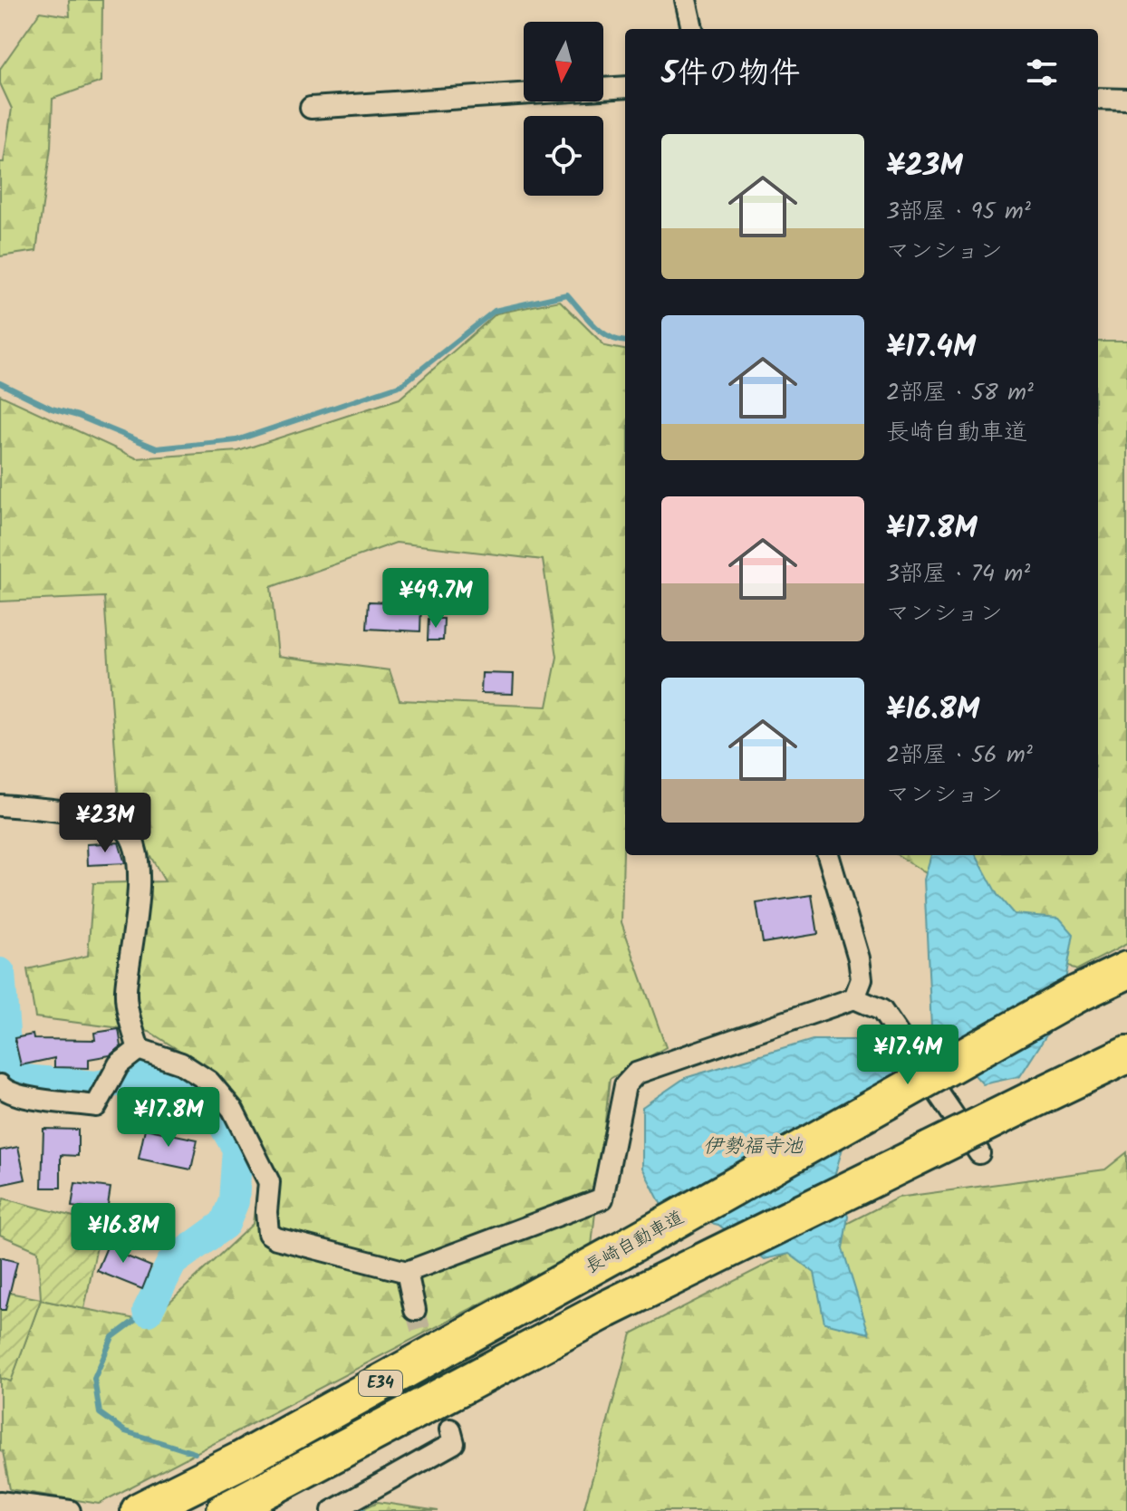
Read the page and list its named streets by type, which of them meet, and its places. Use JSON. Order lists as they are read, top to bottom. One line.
{"streets":{"highway":["長崎自動車道","E34"]},"water":["伊勢福寺池"],"north":"bottom","page":{"heading":"5件の物件","list":[{"name":"¥23M","note":"3部屋 · 95 m² · マンション"},{"name":"¥17.4M","note":"2部屋 · 58 m² · 長崎自動車道"},{"name":"¥17.8M","note":"3部屋 · 74 m² · マンション"},{"name":"¥16.8M","note":"2部屋 · 56 m² · マンション"}],"price":["¥49.7M","¥23M","¥17.4M","¥17.8M","¥16.8M"]}}
